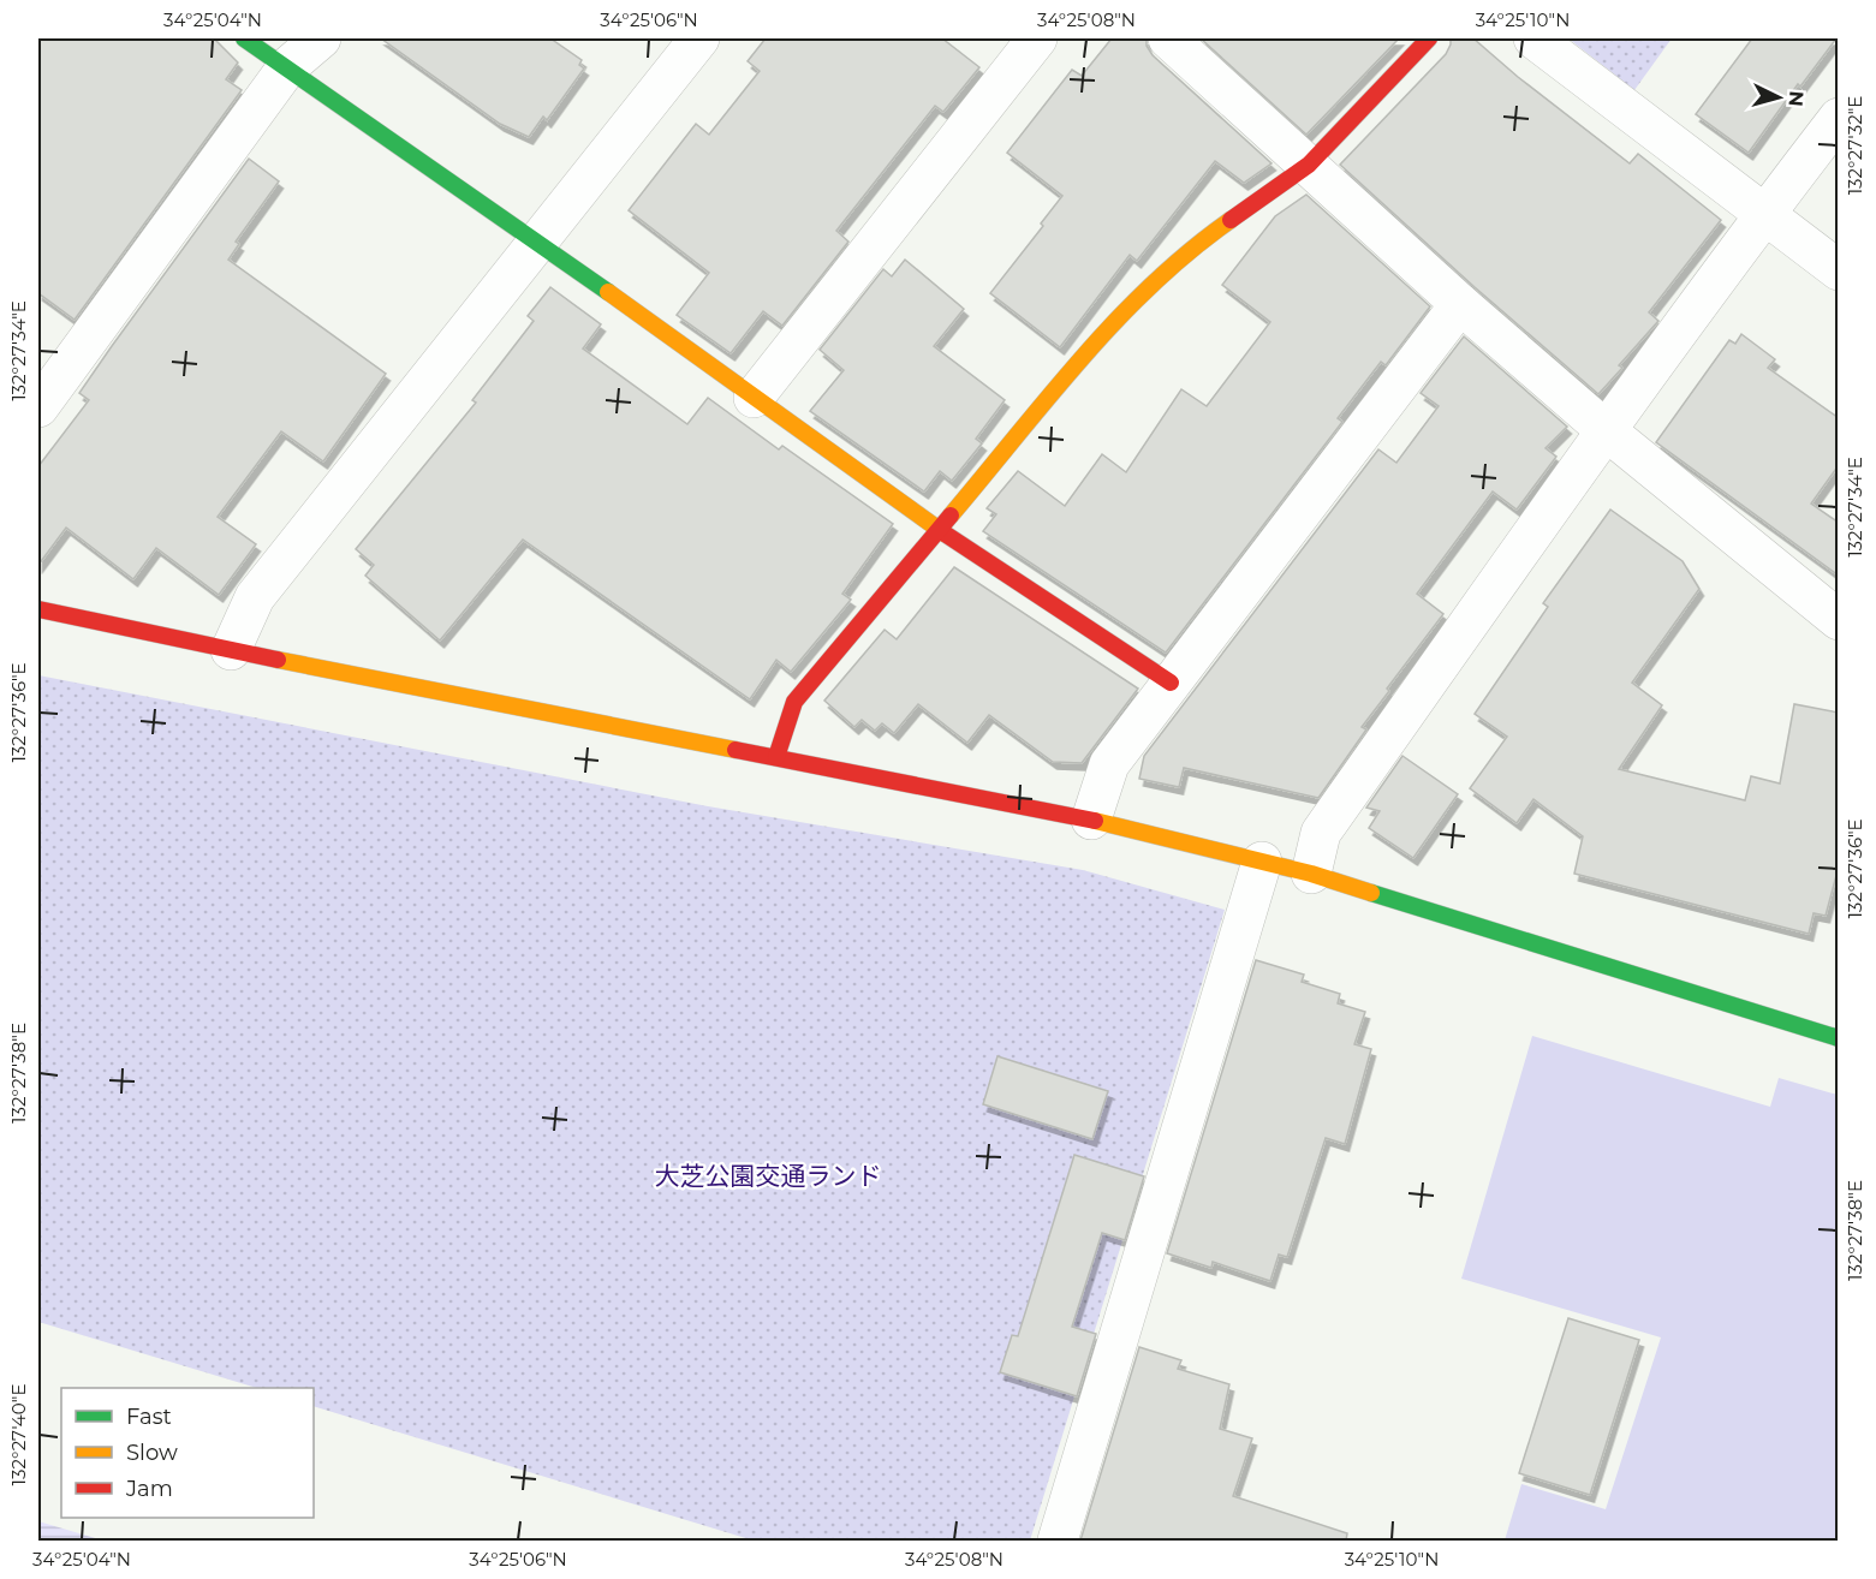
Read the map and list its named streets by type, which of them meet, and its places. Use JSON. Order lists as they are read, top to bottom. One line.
{"parks":["大芝公園交通ランド"],"legend":["Fast","Slow","Jam"],"north":"right","coordinates":["34°25'04\"N","34°25'06\"N","34°25'08\"N","34°25'10\"N","132°27'32\"E","132°27'34\"E","132°27'36\"E","132°27'38\"E","132°27'40\"E"]}
